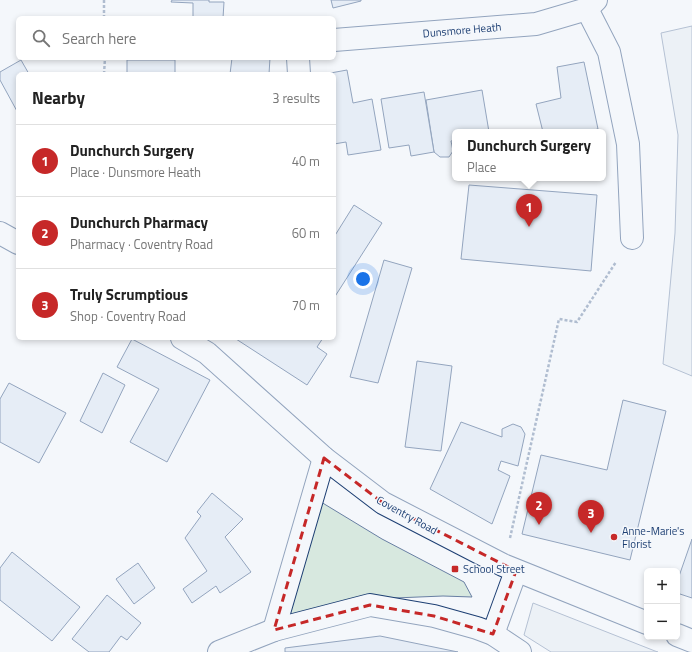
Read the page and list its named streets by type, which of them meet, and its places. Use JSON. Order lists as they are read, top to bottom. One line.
{"streets":{"street":["Dunsmore Heath","Coventry Road"]},"places":{"other":["Anne-Marie's Florist"],"transit":["School Street"]},"page":{"search":"Search here","heading":["Nearby","3 results"],"list":[{"mark":"1","name":"Dunchurch Surgery","note":"Place · Dunsmore Heath","value":"40 m"},{"mark":"2","name":"Dunchurch Pharmacy","note":"Pharmacy · Coventry Road","value":"60 m"},{"mark":"3","name":"Truly Scrumptious","note":"Shop · Coventry Road","value":"70 m"}],"popup":["Dunchurch Surgery","Place"],"pins":["1","2","3"],"map_buttons":["+","−"]}}
